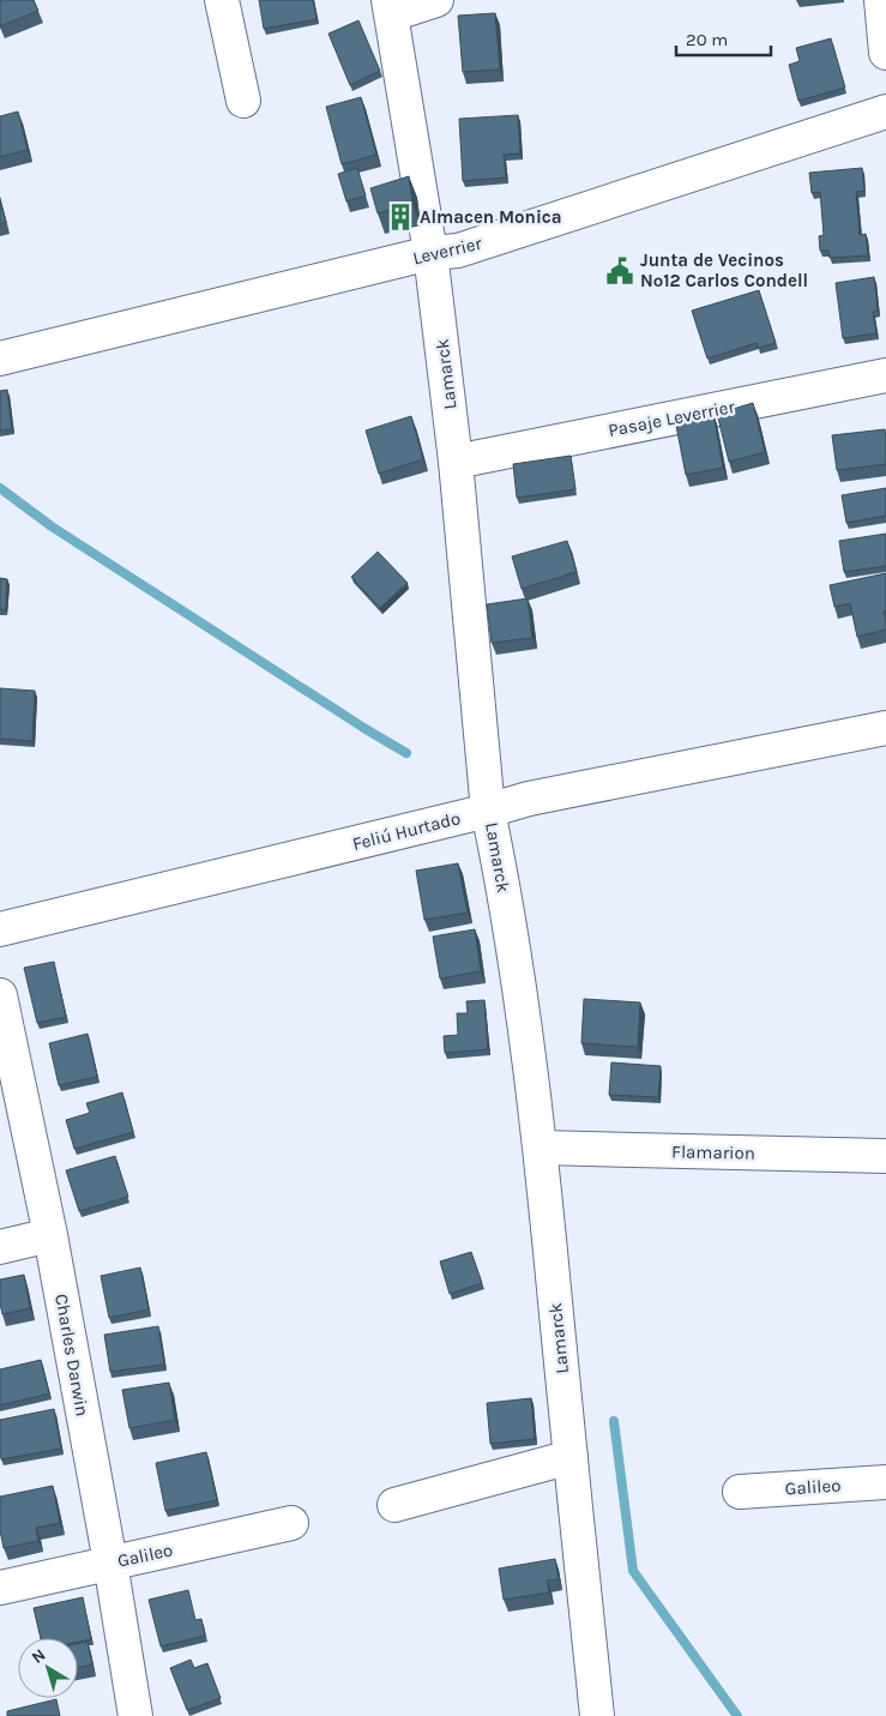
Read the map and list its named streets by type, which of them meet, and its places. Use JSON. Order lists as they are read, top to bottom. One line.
{"streets":{"street":["Leverrier","Lamarck","Pasaje Leverrier","Feliú Hurtado","Flamarion","Charles Darwin","Galileo"]},"crossings":[["Leverrier","Lamarck"],["Lamarck","Pasaje Leverrier"],["Lamarck","Feliú Hurtado"],["Lamarck","Flamarion"],["Charles Darwin","Galileo"]],"places":{"building":["Almacen Monica"],"public building":["Junta de Vecinos Nº12 Carlos Condell"]},"scale_bar":"20 m","north":"top left"}
